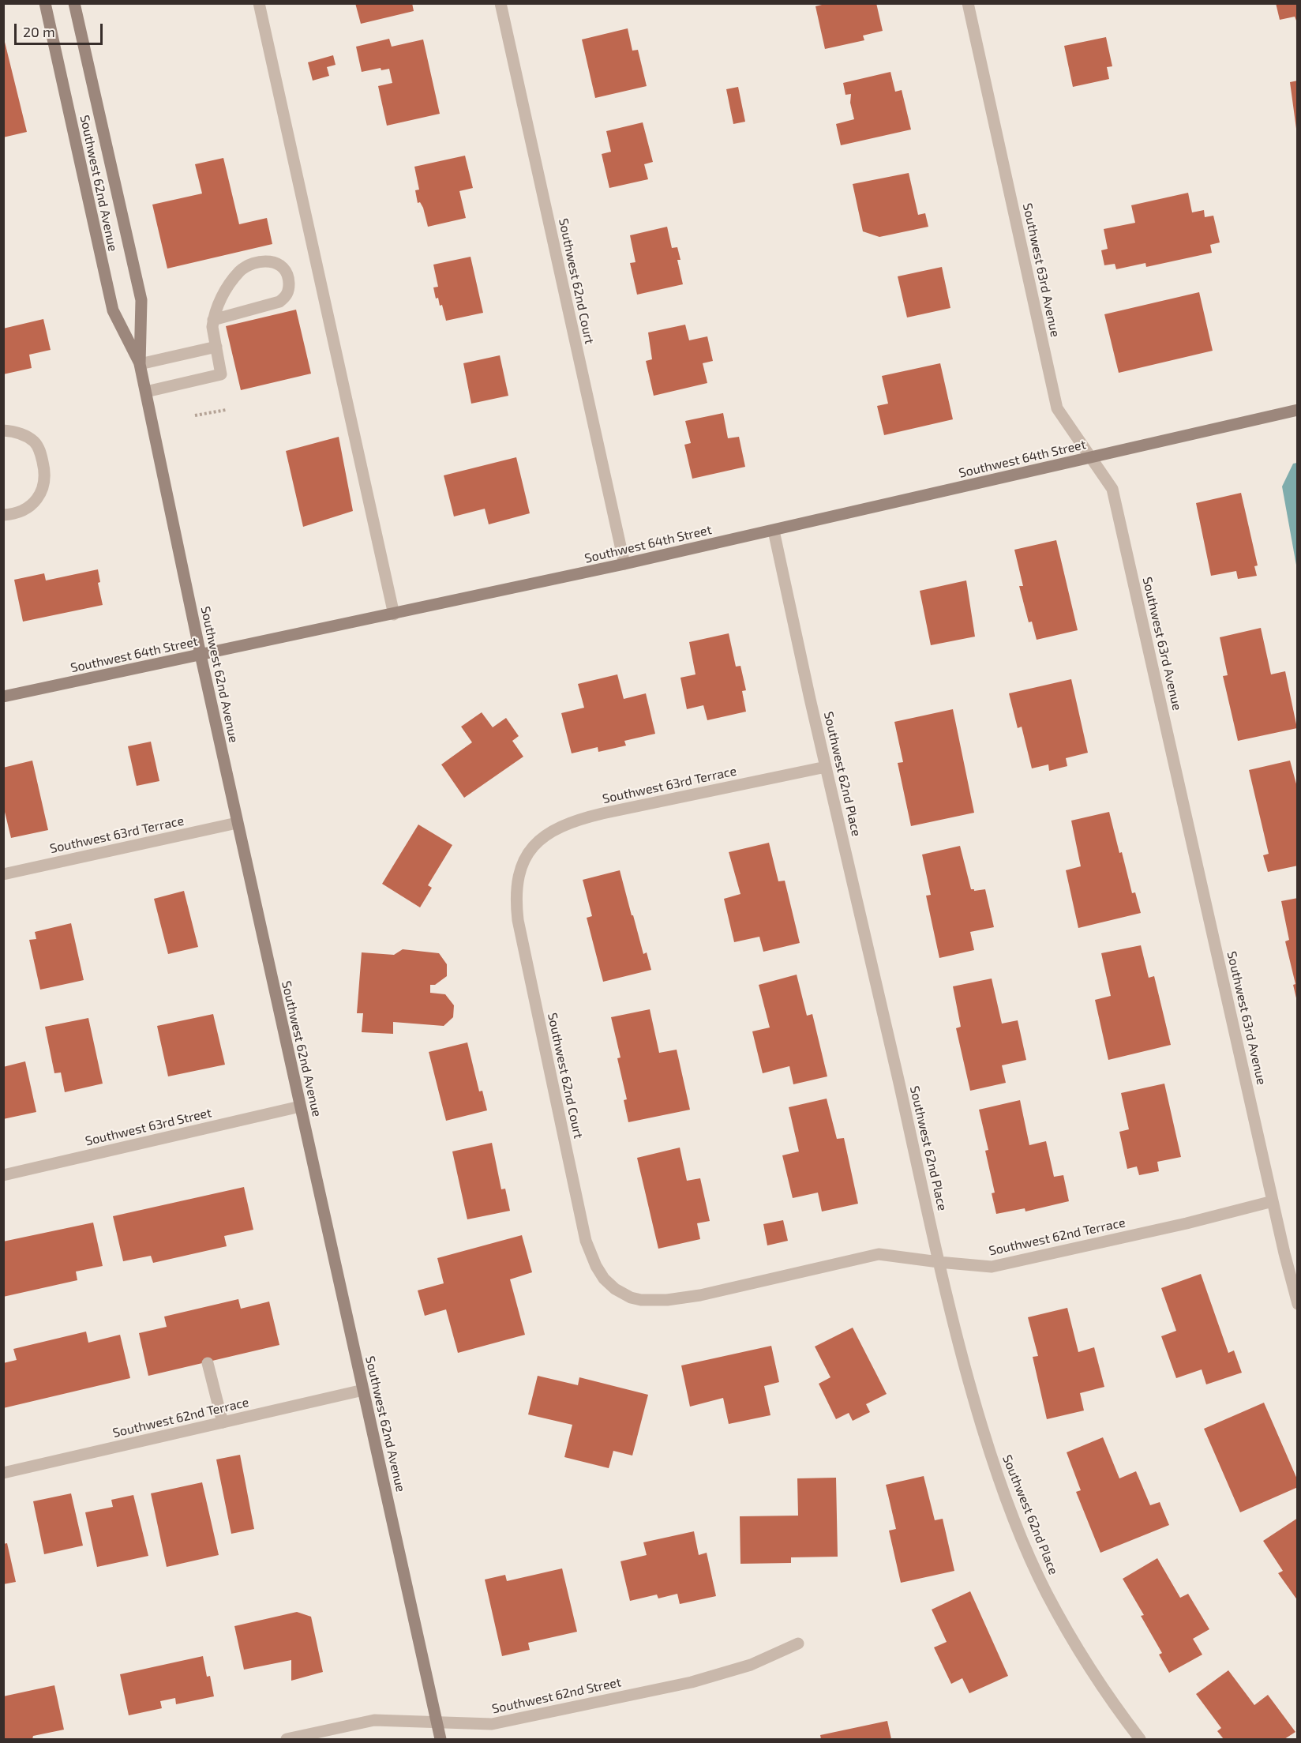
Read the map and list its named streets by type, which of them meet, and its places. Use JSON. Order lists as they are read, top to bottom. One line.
{"streets":{"street":["Southwest 62nd Avenue","Southwest 63rd Avenue","Southwest 62nd Court","Southwest 64th Street","Southwest 62nd Place","Southwest 63rd Terrace","Southwest 63rd Street","Southwest 62nd Terrace","Southwest 62nd Street"]},"crossings":[["Southwest 62nd Avenue","Southwest 64th Street"],["Southwest 62nd Avenue","Southwest 63rd Terrace"],["Southwest 62nd Avenue","Southwest 63rd Street"],["Southwest 62nd Avenue","Southwest 62nd Terrace"],["Southwest 62nd Avenue","Southwest 62nd Street"],["Southwest 63rd Avenue","Southwest 64th Street"],["Southwest 63rd Avenue","Southwest 62nd Terrace"],["Southwest 62nd Court","Southwest 64th Street"],["Southwest 62nd Court","Southwest 63rd Terrace"],["Southwest 62nd Court","Southwest 62nd Terrace"],["Southwest 64th Street","Southwest 62nd Place"],["Southwest 62nd Place","Southwest 63rd Terrace"],["Southwest 62nd Place","Southwest 62nd Terrace"]],"scale_bar":"20 m"}
